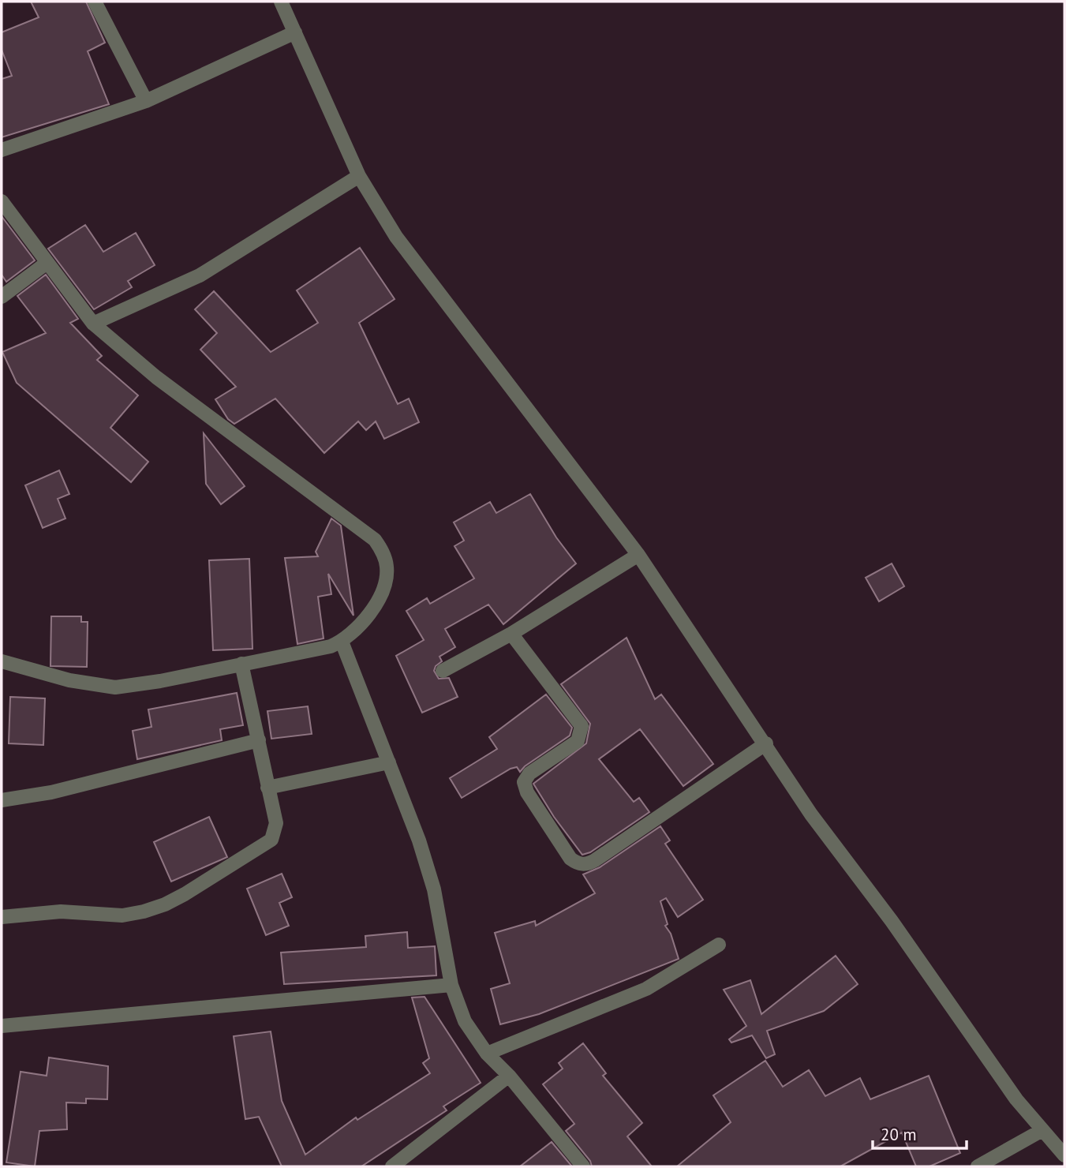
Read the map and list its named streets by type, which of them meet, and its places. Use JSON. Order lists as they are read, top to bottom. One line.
{"scale_bar":"20 m"}
